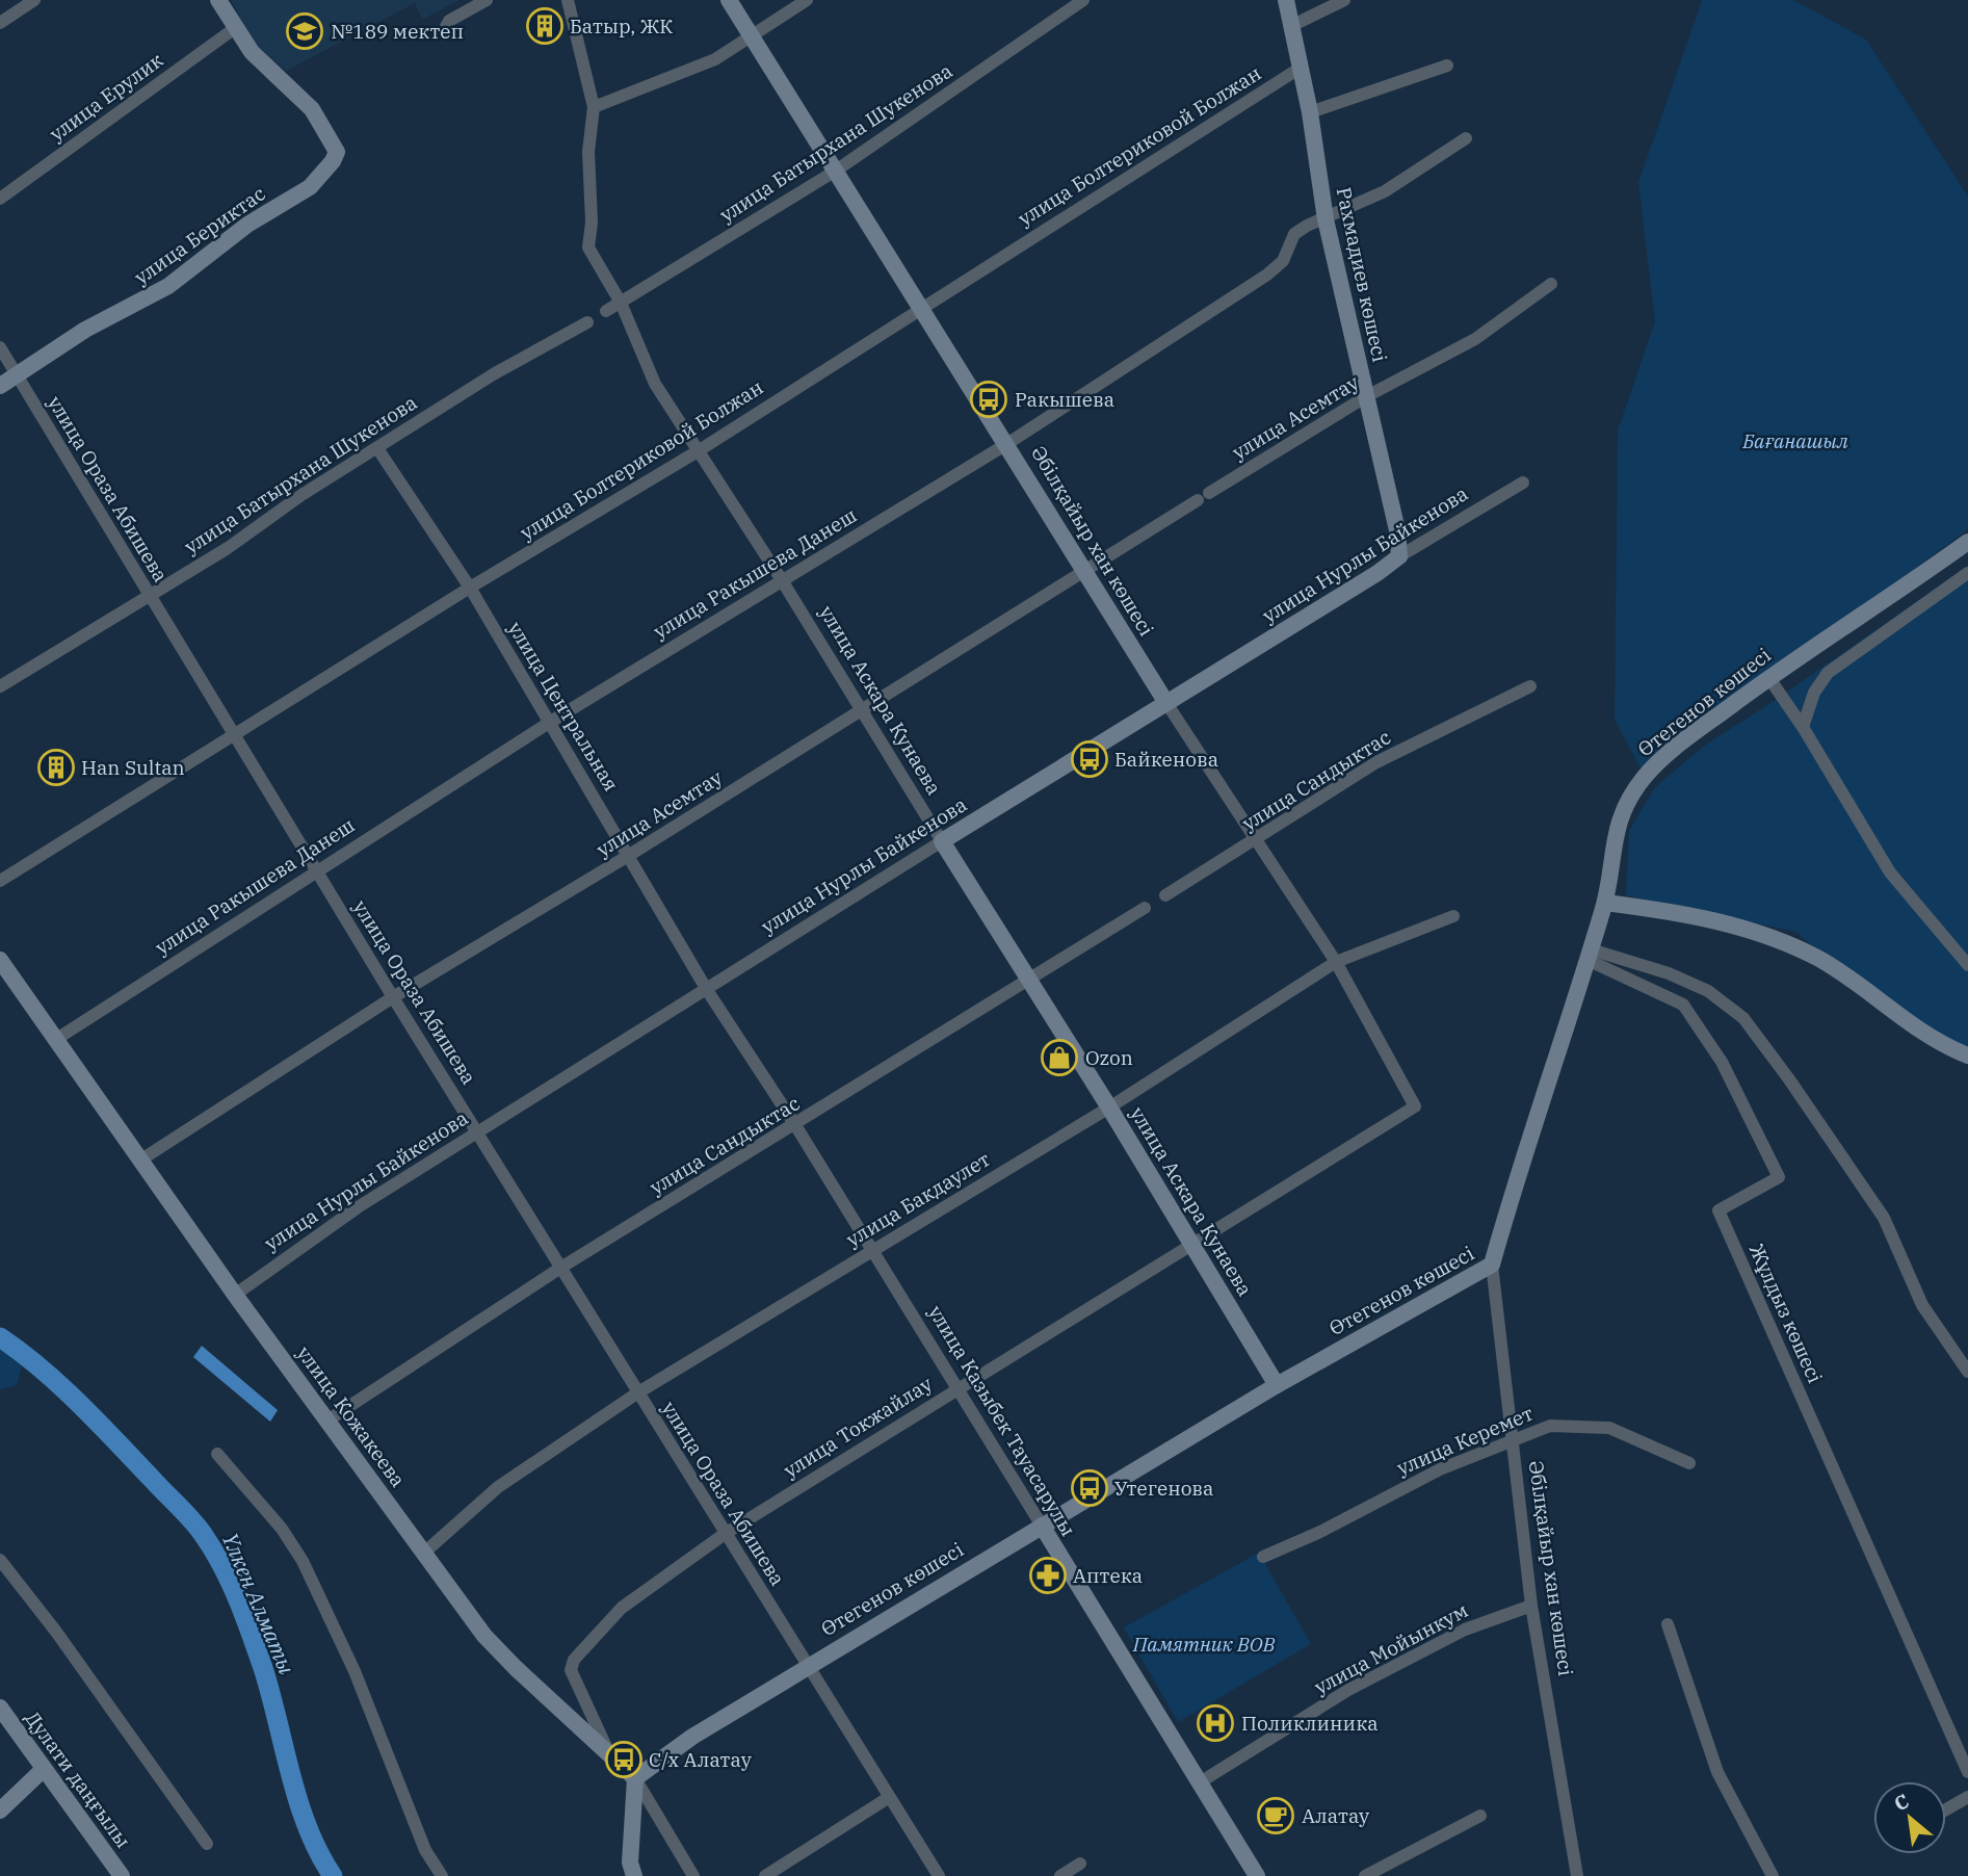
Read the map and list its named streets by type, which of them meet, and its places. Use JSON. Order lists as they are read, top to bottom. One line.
{"streets":{"street":["улица Ерулик","улица Батырхана Шукенова","улица Болтериковой Болжан","улица Бериктас","Рахмадиев көшесі","улица Асемтау","улица Ораза Абишева","Әбілқайыр хан көшесі","улица Нурлы Байкенова","улица Ракышева Данеш","улица Аскара Кунаева","Өтегенов көшесі","улица Центральная","улица Сандыктас","улица Бакдаулет","Жұлдыз көшесі","улица Кожакеева","улица Казыбек Тауасарулы","улица Токжайлау","улица Керемет","улица Мойынкум","Дулати даңғылы"]},"crossings":[["улица Ерулик","улица Бериктас"],["улица Батырхана Шукенова","улица Ораза Абишева"],["улица Батырхана Шукенова","Әбілқайыр хан көшесі"],["улица Батырхана Шукенова","улица Аскара Кунаева"],["улица Батырхана Шукенова","улица Центральная"],["улица Болтериковой Болжан","Рахмадиев көшесі"],["улица Болтериковой Болжан","улица Ораза Абишева"],["улица Болтериковой Болжан","Әбілқайыр хан көшесі"],["улица Болтериковой Болжан","улица Аскара Кунаева"],["улица Болтериковой Болжан","улица Центральная"],["улица Бериктас","улица Ораза Абишева"],["Рахмадиев көшесі","улица Асемтау"],["Рахмадиев көшесі","улица Нурлы Байкенова"],["Рахмадиев көшесі","улица Ракышева Данеш"],["улица Асемтау","улица Ораза Абишева"],["улица Асемтау","Әбілқайыр хан көшесі"],["улица Асемтау","улица Аскара Кунаева"],["улица Асемтау","улица Центральная"],["улица Асемтау","улица Кожакеева"],["улица Ораза Абишева","улица Нурлы Байкенова"],["улица Ораза Абишева","улица Ракышева Данеш"],["улица Ораза Абишева","Өтегенов көшесі"],["улица Ораза Абишева","улица Сандыктас"],["улица Ораза Абишева","улица Бакдаулет"],["улица Ораза Абишева","улица Токжайлау"],["Әбілқайыр хан көшесі","улица Нурлы Байкенова"],["Әбілқайыр хан көшесі","улица Ракышева Данеш"],["Әбілқайыр хан көшесі","Өтегенов көшесі"],["Әбілқайыр хан көшесі","улица Сандыктас"],["Әбілқайыр хан көшесі","улица Бакдаулет"],["Әбілқайыр хан көшесі","улица Токжайлау"],["Әбілқайыр хан көшесі","улица Керемет"],["Әбілқайыр хан көшесі","улица Мойынкум"],["улица Нурлы Байкенова","улица Аскара Кунаева"],["улица Нурлы Байкенова","улица Центральная"],["улица Нурлы Байкенова","улица Кожакеева"],["улица Нурлы Байкенова","улица Казыбек Тауасарулы"],["улица Ракышева Данеш","улица Аскара Кунаева"],["улица Ракышева Данеш","улица Центральная"],["улица Ракышева Данеш","улица Кожакеева"],["улица Аскара Кунаева","Өтегенов көшесі"],["улица Аскара Кунаева","улица Сандыктас"],["улица Аскара Кунаева","улица Бакдаулет"],["улица Аскара Кунаева","улица Токжайлау"],["Өтегенов көшесі","Жұлдыз көшесі"],["Өтегенов көшесі","улица Кожакеева"],["Өтегенов көшесі","улица Казыбек Тауасарулы"],["улица Центральная","улица Казыбек Тауасарулы"],["улица Сандыктас","улица Кожакеева"],["улица Сандыктас","улица Казыбек Тауасарулы"],["улица Бакдаулет","улица Кожакеева"],["улица Бакдаулет","улица Казыбек Тауасарулы"],["улица Кожакеева","улица Токжайлау"],["улица Казыбек Тауасарулы","улица Токжайлау"],["улица Казыбек Тауасарулы","улица Мойынкум"]],"water":["Үлкен Алматы"],"parks":["Бағанашыл","Памятник ВОВ"],"places":{"building":["Батыр, ЖК","Han Sultan"],"school or university":["№189 мектеп"],"bus stop":["Ракышева","Байкенова","Утегенова","С/х Алатау"],"shop":["Ozon"],"pharmacy":["Аптека"],"hospital":["Поликлиника"],"cafe":["Алатау"]},"north":"top left"}
